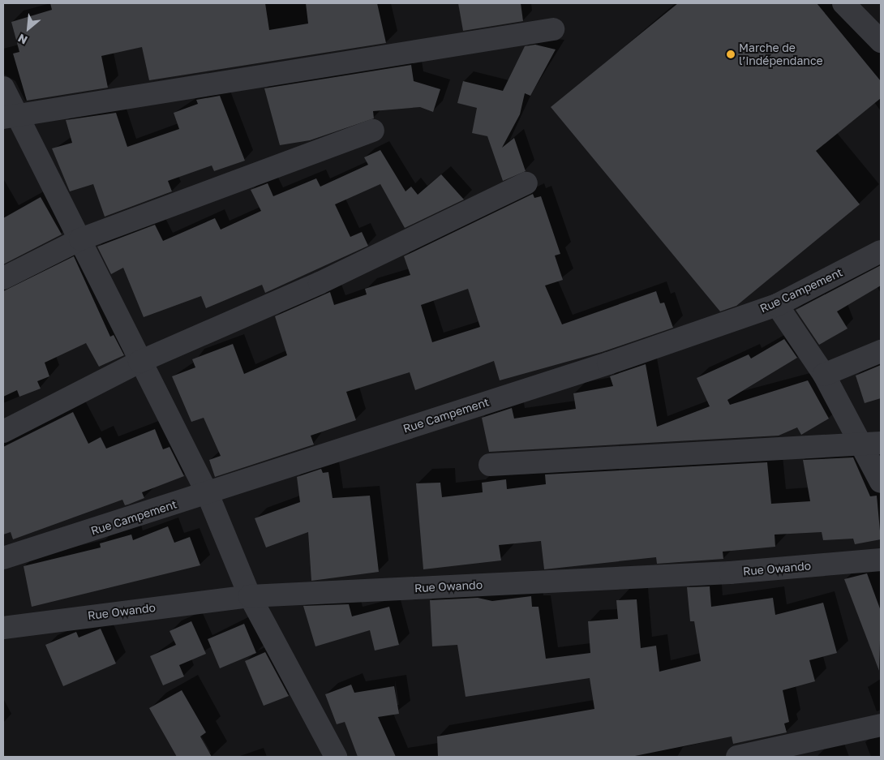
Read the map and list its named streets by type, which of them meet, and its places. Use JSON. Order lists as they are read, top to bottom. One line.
{"streets":{"street":["Rue Campement","Rue Owando"]},"places":["Marche de l’indépendance"],"north":"bottom left"}
